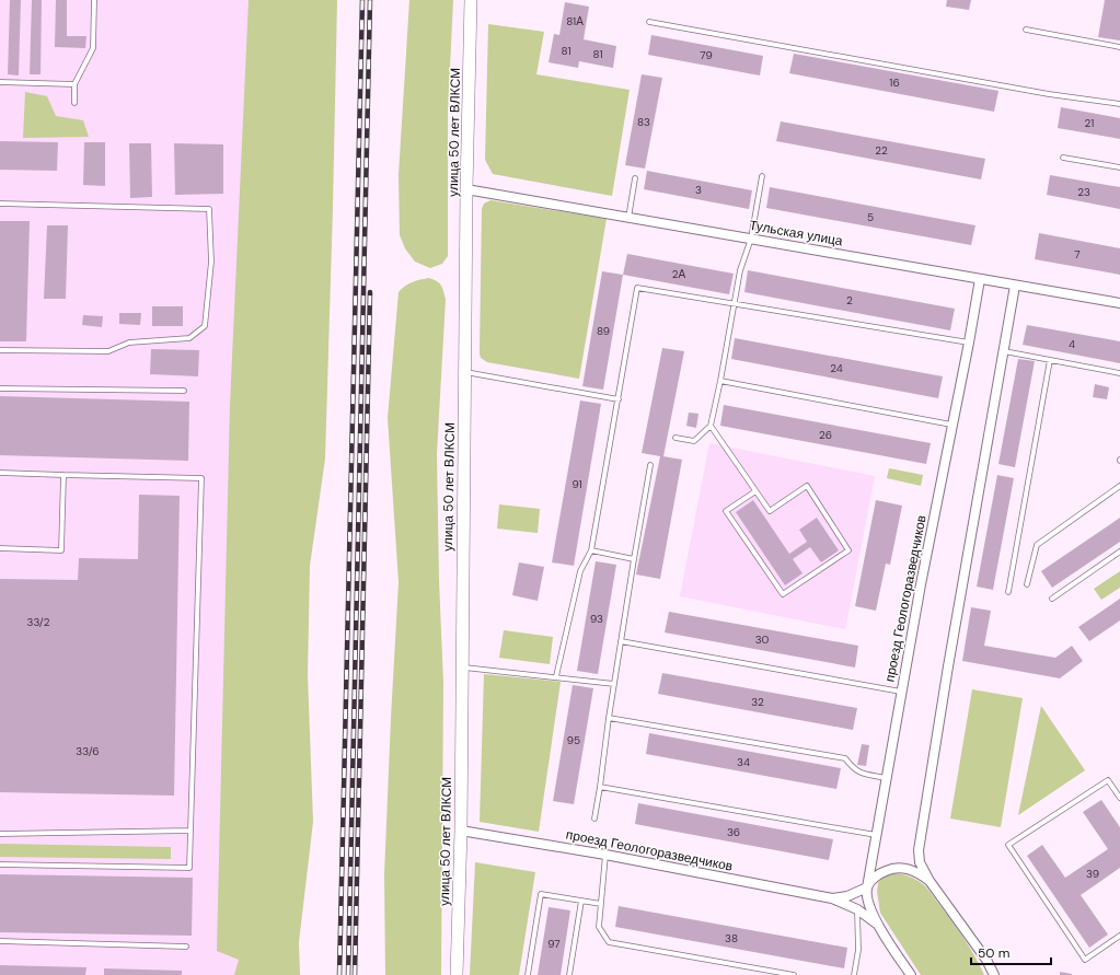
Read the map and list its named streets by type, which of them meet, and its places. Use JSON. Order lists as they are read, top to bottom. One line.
{"streets":{"street":["улица 50 лет ВЛКСМ","Тульская улица","проезд Геологоразведчиков"]},"crossings":[["улица 50 лет ВЛКСМ","Тульская улица"],["улица 50 лет ВЛКСМ","проезд Геологоразведчиков"],["Тульская улица","проезд Геологоразведчиков"]],"house_numbers":["81А","81","81","79","16","83","21","22","3","23","5","7","2А","2","89","4","24","26","91","93","33/2","30","32","95","33/6","34","36","39","38","97"],"scale_bar":"50 m"}
